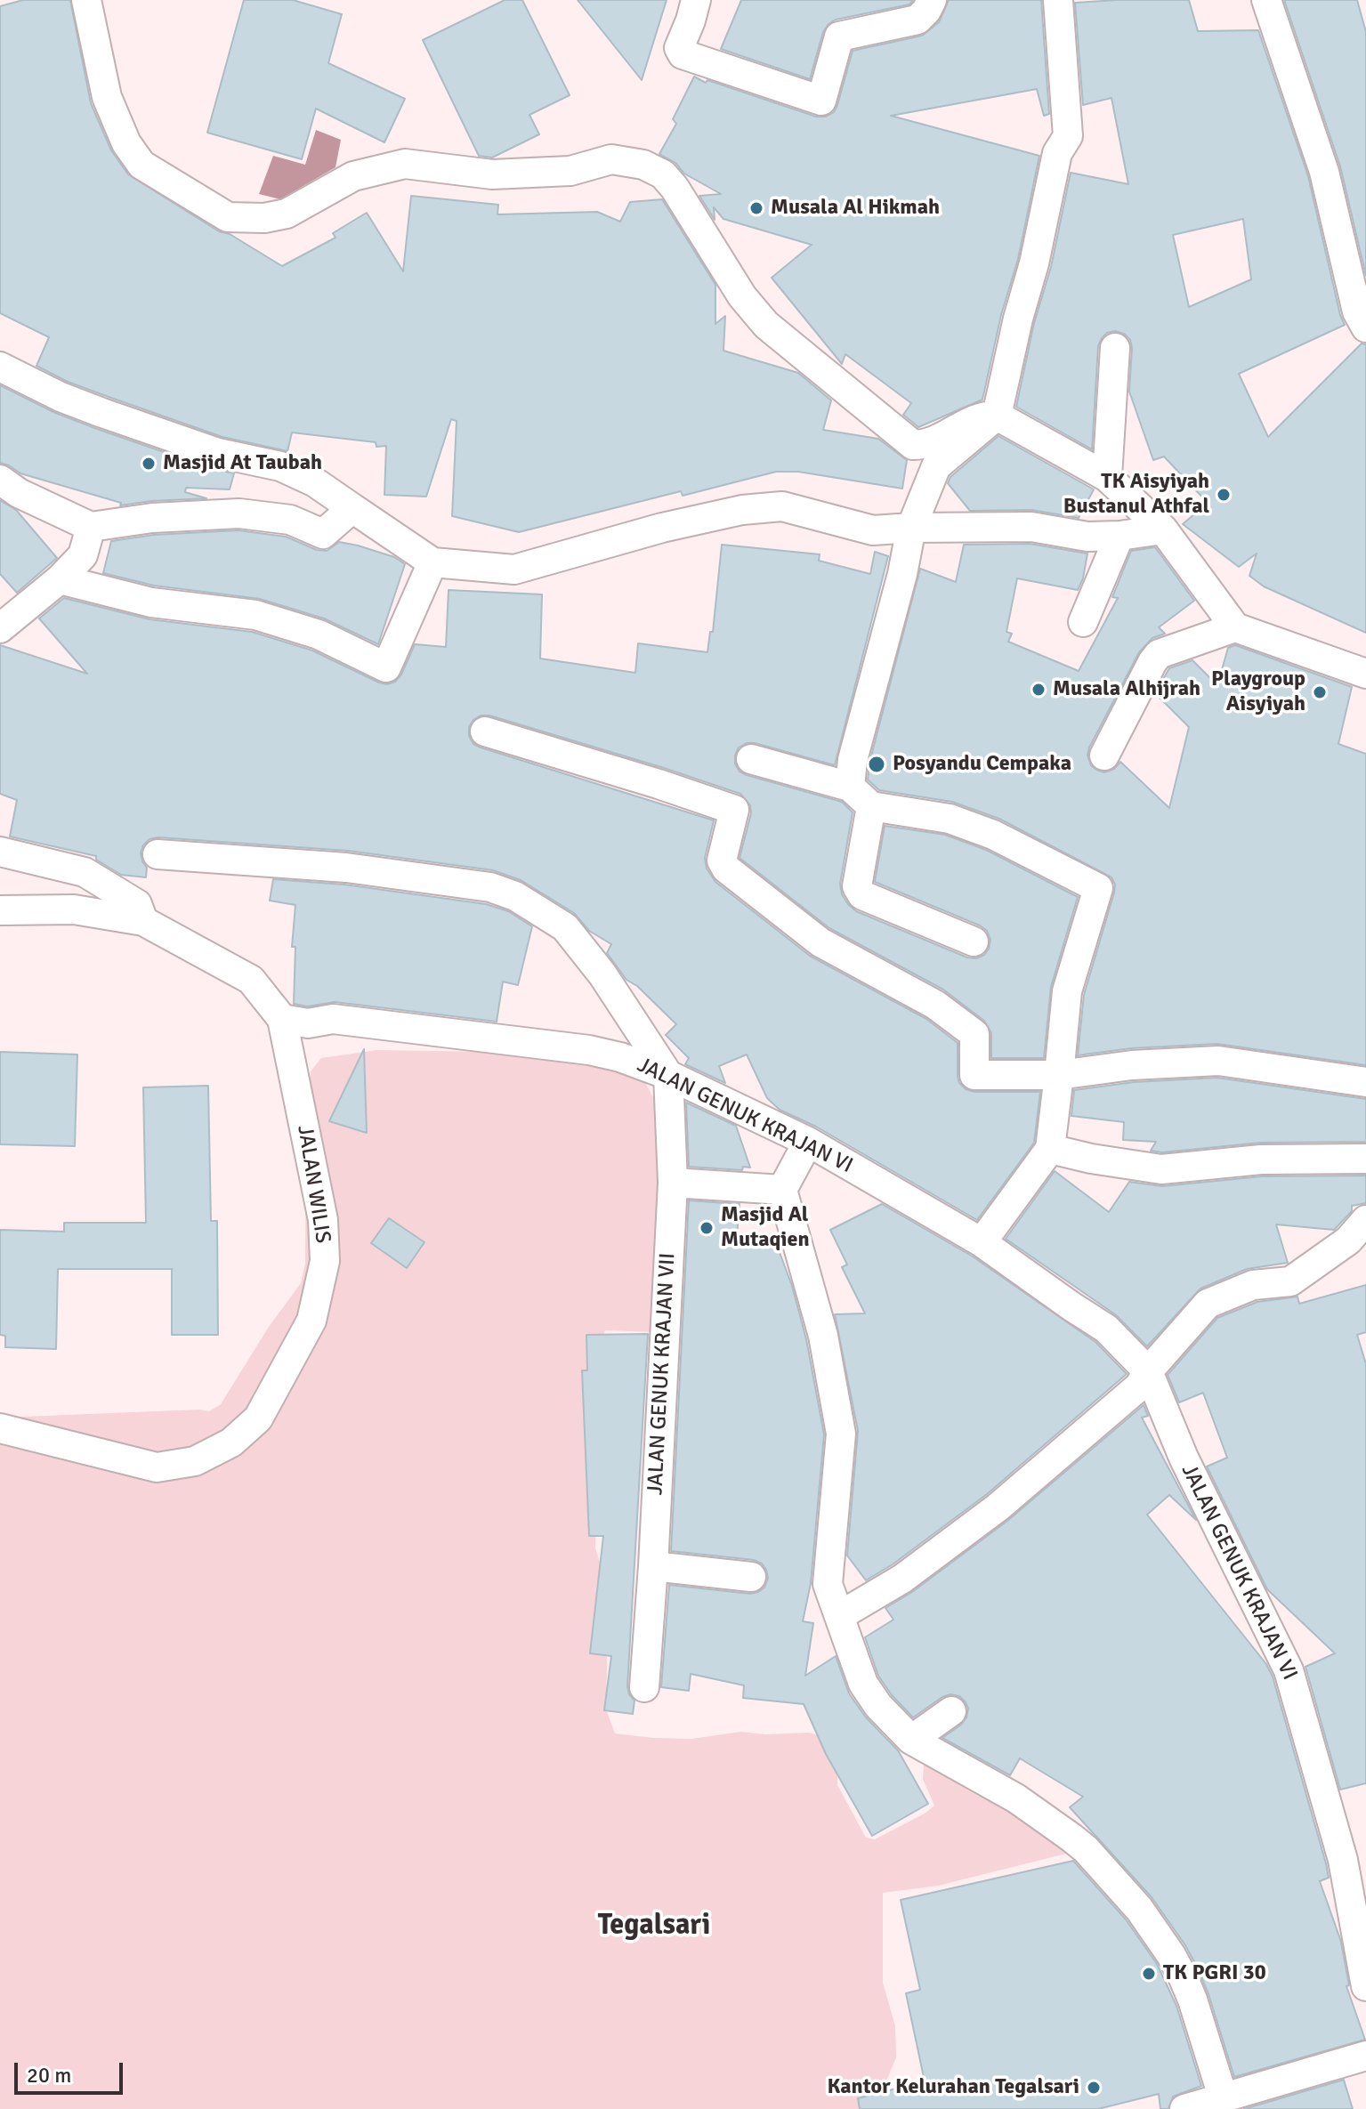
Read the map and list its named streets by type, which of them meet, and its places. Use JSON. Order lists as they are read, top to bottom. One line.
{"streets":{"street":["JALAN GENUK KRAJAN VI","JALAN WILIS","JALAN GENUK KRAJAN VII"]},"crossings":[["JALAN GENUK KRAJAN VI","JALAN WILIS"],["JALAN GENUK KRAJAN VI","JALAN GENUK KRAJAN VII"]],"districts":["Tegalsari"],"places":["Musala Al Hikmah","Masjid At Taubah","TK Aisyiyah Bustanul Athfal","Musala Alhijrah","Playgroup Aisyiyah","Posyandu Cempaka","Masjid Al Mutaqien","TK PGRI 30","Kantor Kelurahan Tegalsari"],"scale_bar":"20 m"}
